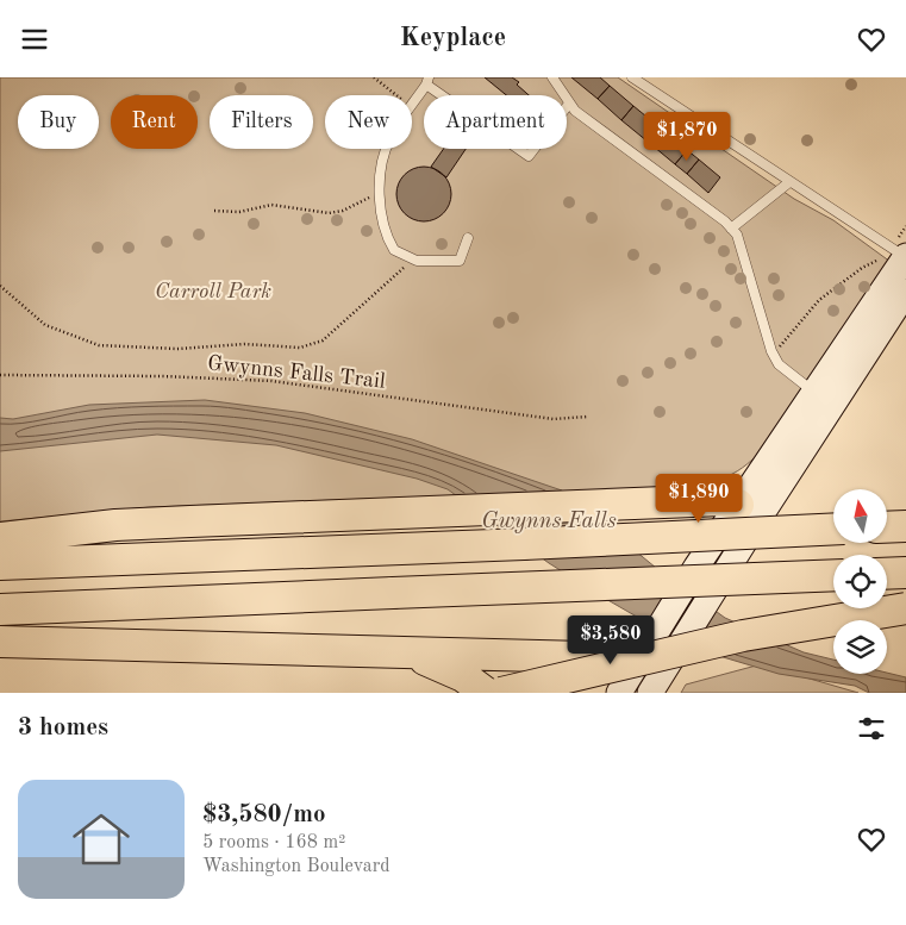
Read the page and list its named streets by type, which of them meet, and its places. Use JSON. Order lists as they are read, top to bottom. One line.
{"streets":{"path":["Gwynns Falls Trail"]},"water":["Gwynns Falls"],"parks":["Carroll Park"],"north":"top","page":{"header":"Keyplace","chip":["Buy","Rent","Filters","New","Apartment"],"price":["$1,870","$1,890","$3,580"],"heading":"3 homes","list":[{"name":"$3,580/mo","note":"5 rooms · 168 m² · Washington Boulevard"}]}}
